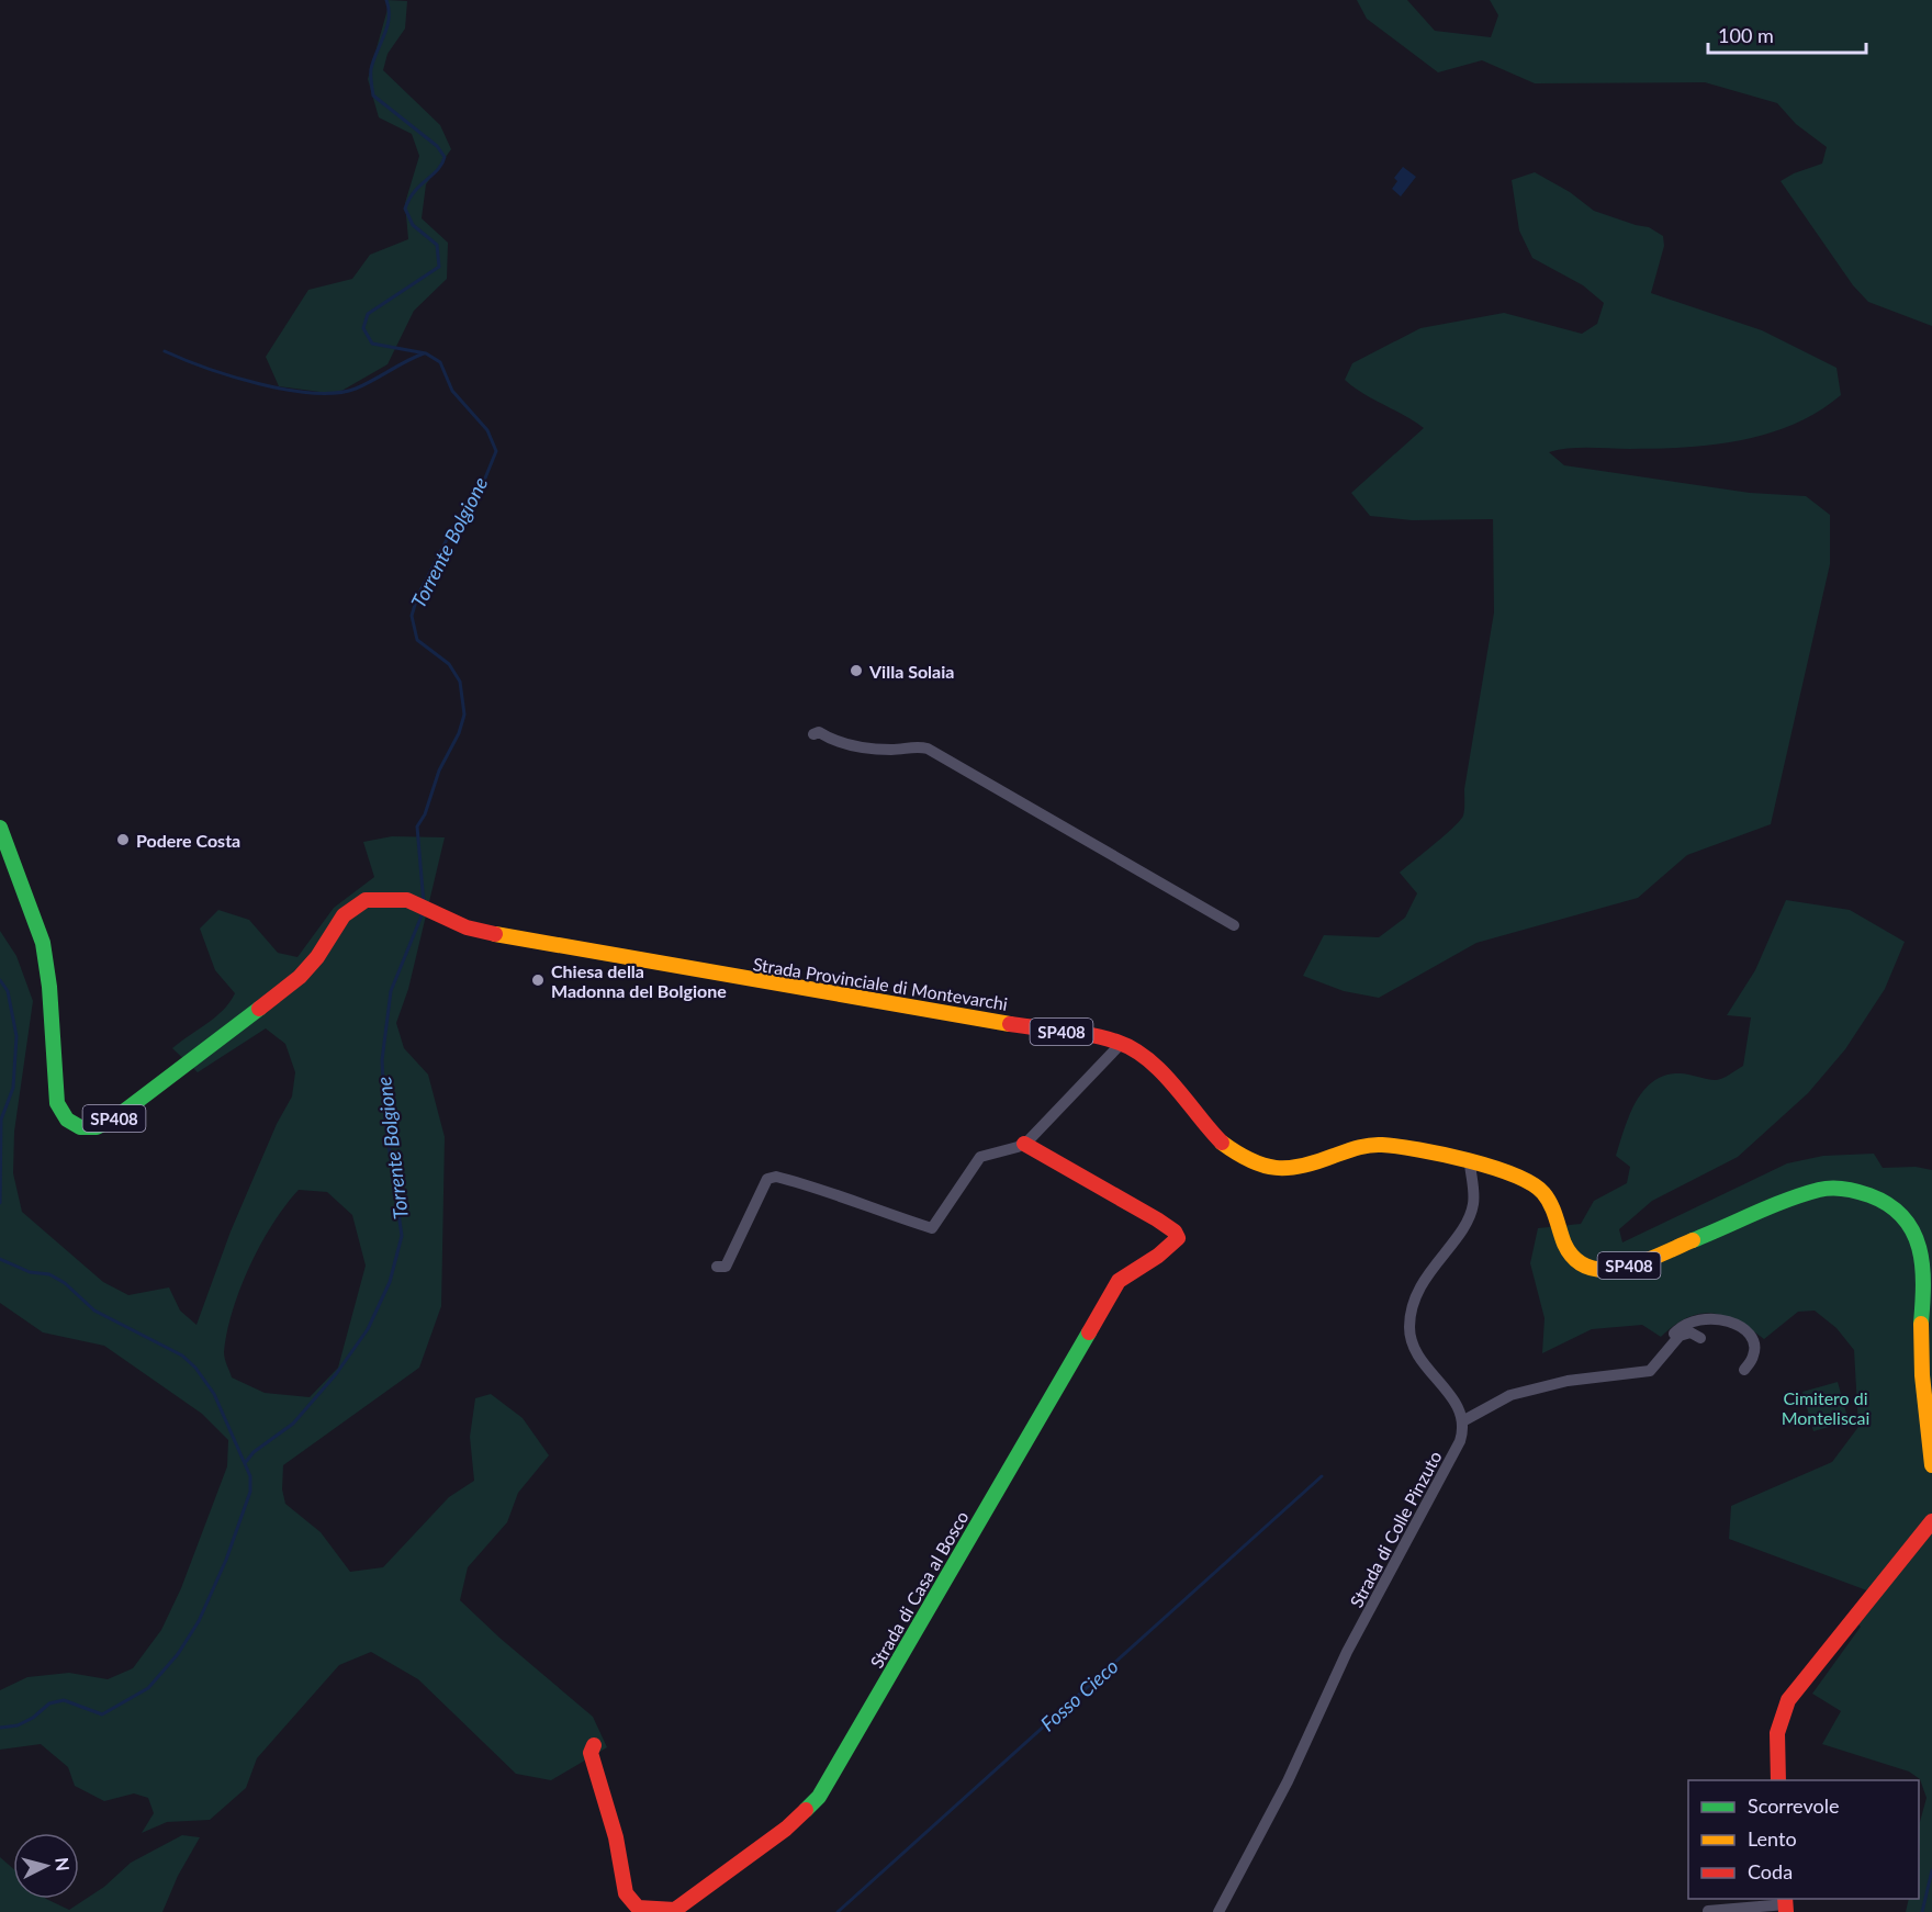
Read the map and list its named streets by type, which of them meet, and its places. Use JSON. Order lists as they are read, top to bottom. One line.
{"streets":{"main road":["Strada Provinciale di Montevarchi","SP408","Strada di Casa al Bosco"],"street":["Strada di Colle Pinzuto"]},"water":["Torrente Bolgione","Fosso Cieco"],"parks":["Cimitero di Monteliscai"],"places":["Villa Solaia","Podere Costa","Chiesa della Madonna del Bolgione"],"legend":["Scorrevole","Lento","Coda"],"scale_bar":"100 m","north":"right"}
